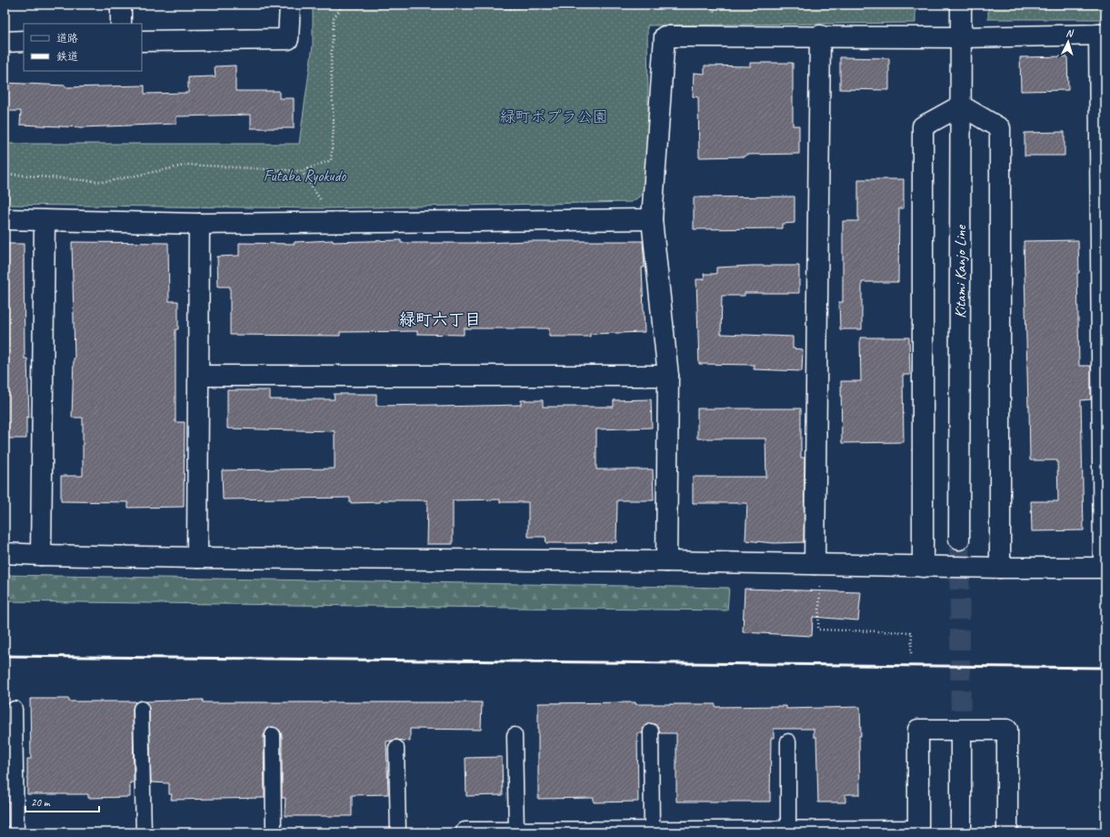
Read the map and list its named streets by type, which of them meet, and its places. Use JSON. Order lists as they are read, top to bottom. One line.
{"streets":{"street":["Kitami Kanjo Line"]},"districts":["緑町六丁目"],"parks":["緑町ポプラ公園","Futaba Ryokudo"],"legend":["道路","鉄道"],"scale_bar":"20 m","north":"top"}
